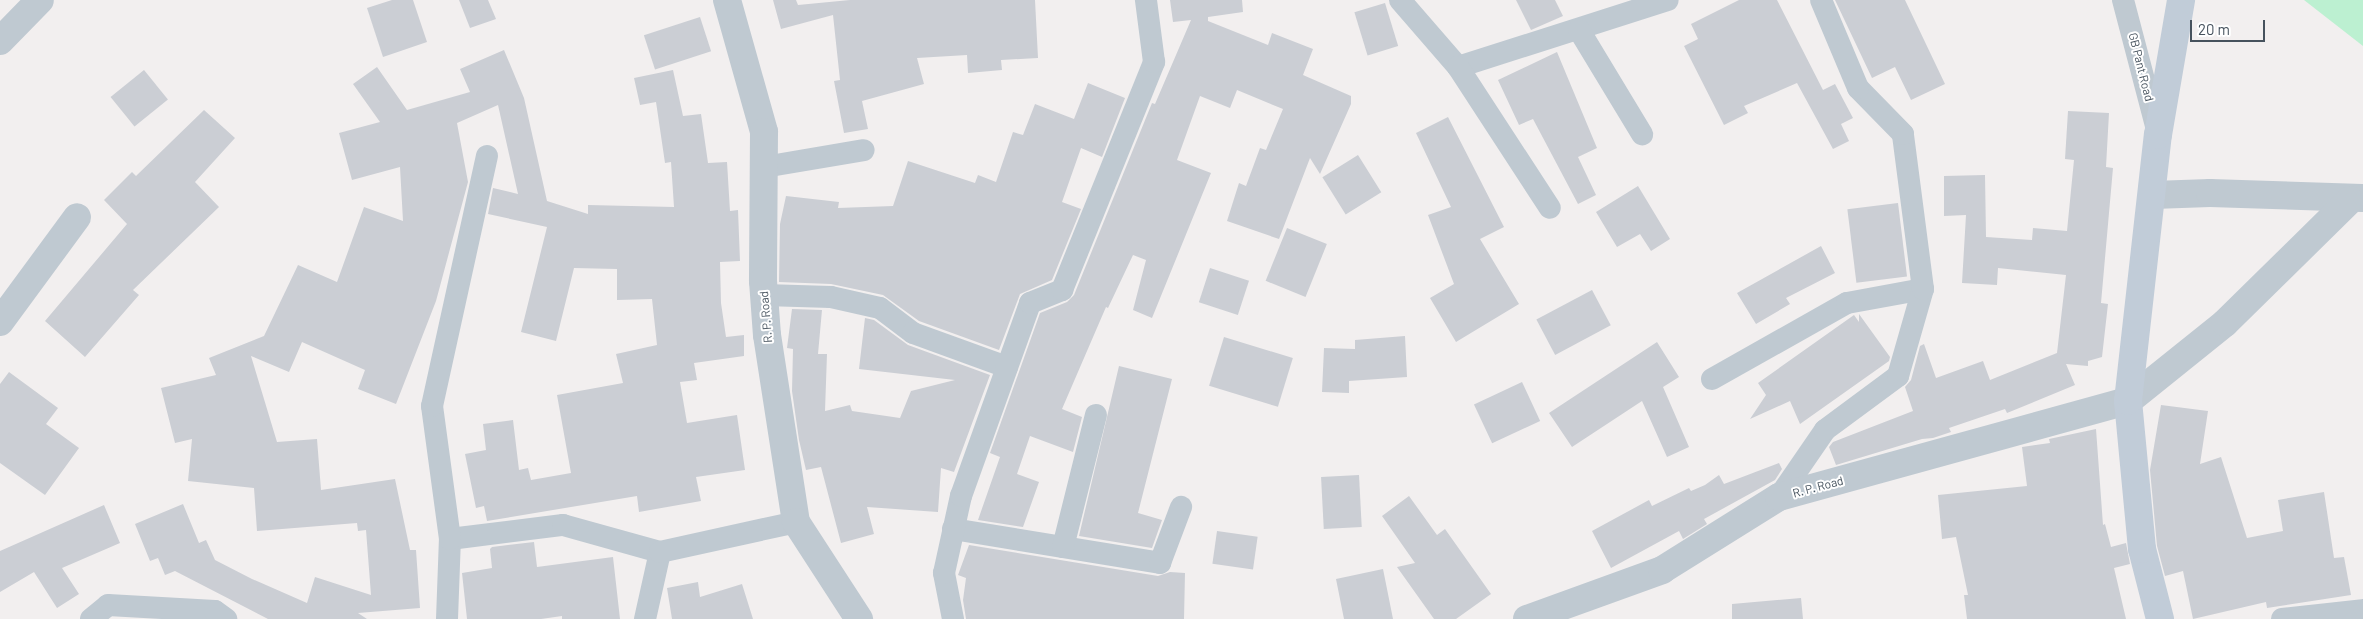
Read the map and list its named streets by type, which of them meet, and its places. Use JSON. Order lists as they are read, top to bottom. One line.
{"streets":{"street":["GB Pant Road","R. P. Road"]},"scale_bar":"20 m"}
